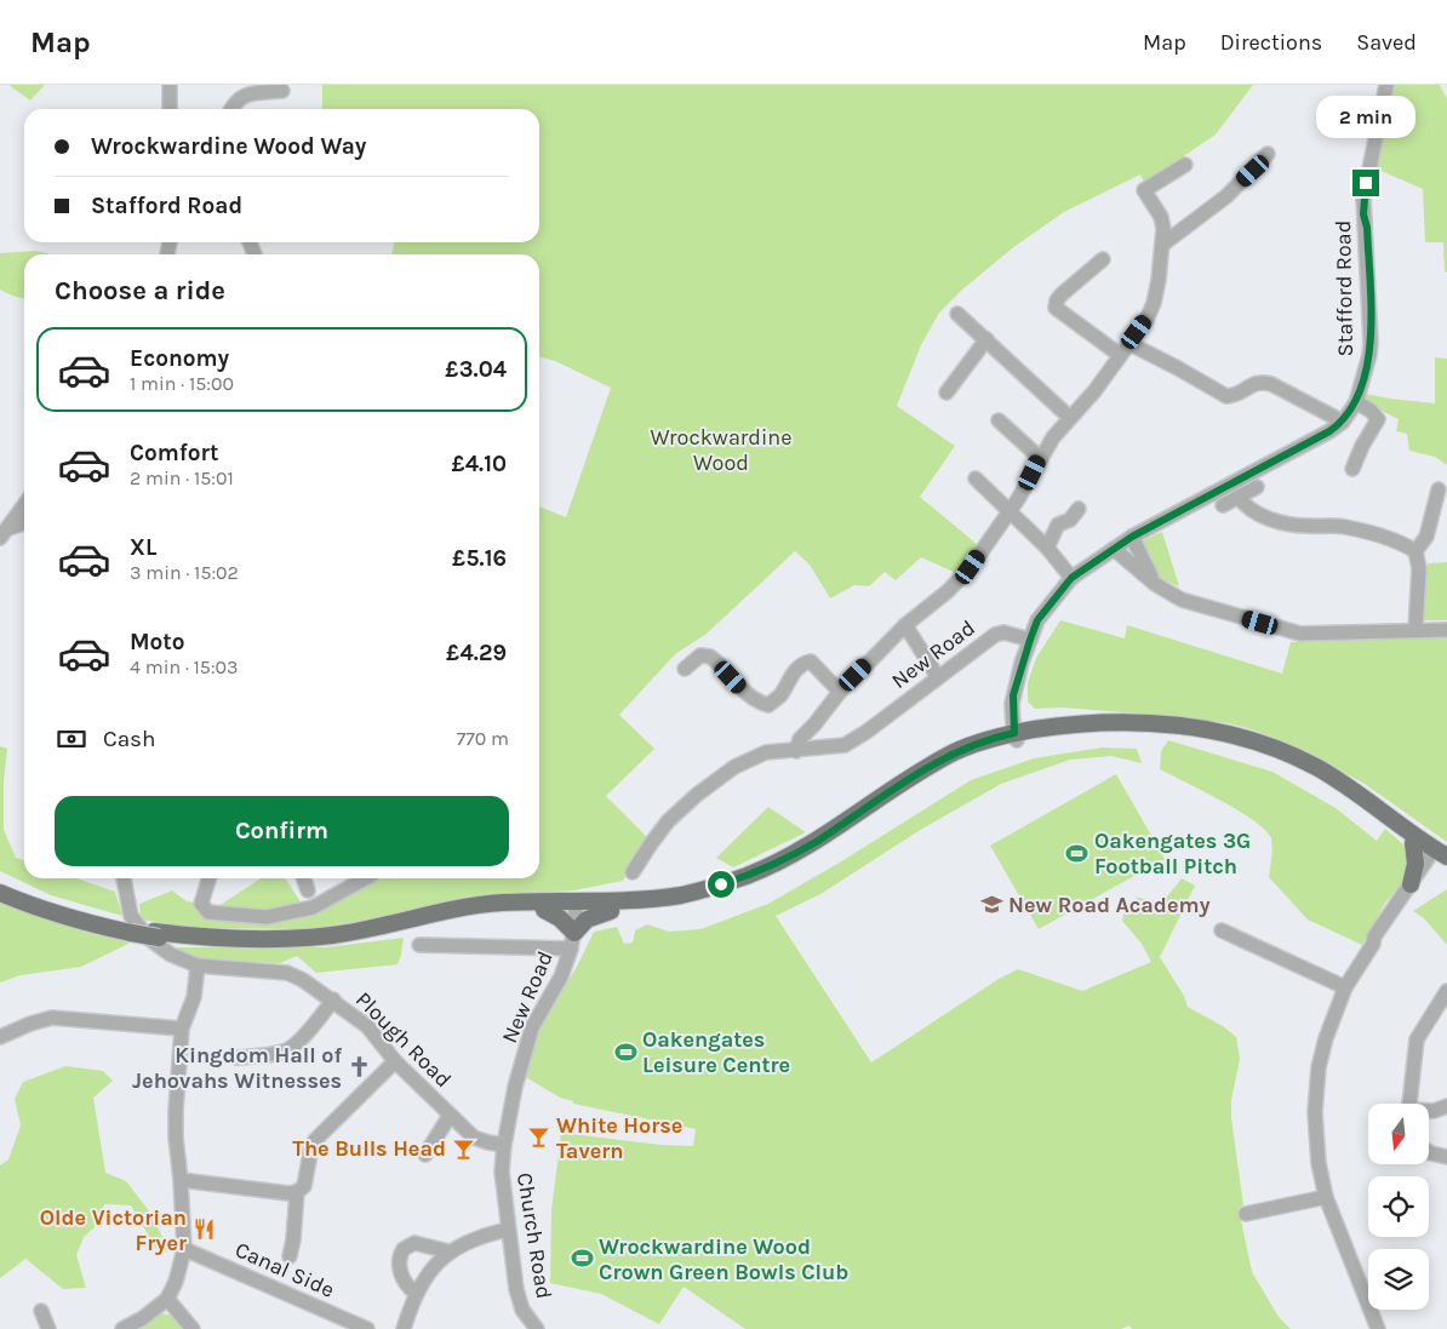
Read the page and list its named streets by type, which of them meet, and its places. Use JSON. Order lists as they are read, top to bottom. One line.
{"streets":{"street":["Stafford Road","New Road","Plough Road","Church Road","Canal Side"]},"crossings":[["New Road","Plough Road"],["New Road","Church Road"],["Plough Road","Church Road"]],"parks":["Wrockwardine Wood"],"places":{"sports":["Oakengates 3G Football Pitch","Oakengates Leisure Centre","Wrockwardine Wood Crown Green Bowls Club"],"school or university":["New Road Academy"],"church":["Kingdom Hall of Jehovahs Witnesses"],"bar":["White Horse Tavern","The Bulls Head"],"restaurant":["Olde Victorian Fryer"]},"north":"bottom","page":{"header":"Map","nav":["Map","Directions","Saved"],"bubble":"2 min","banner":["Wrockwardine Wood Way","Stafford Road"],"heading":"Choose a ride","list":[{"name":"Economy","note":"1 min · 15:00","value":"£3.04"},{"name":"Comfort","note":"2 min · 15:01","value":"£4.10"},{"name":"XL","note":"3 min · 15:02","value":"£5.16"},{"name":"Moto","note":"4 min · 15:03","value":"£4.29"}],"pay":["Cash","770 m"],"buttons":"Confirm"}}
